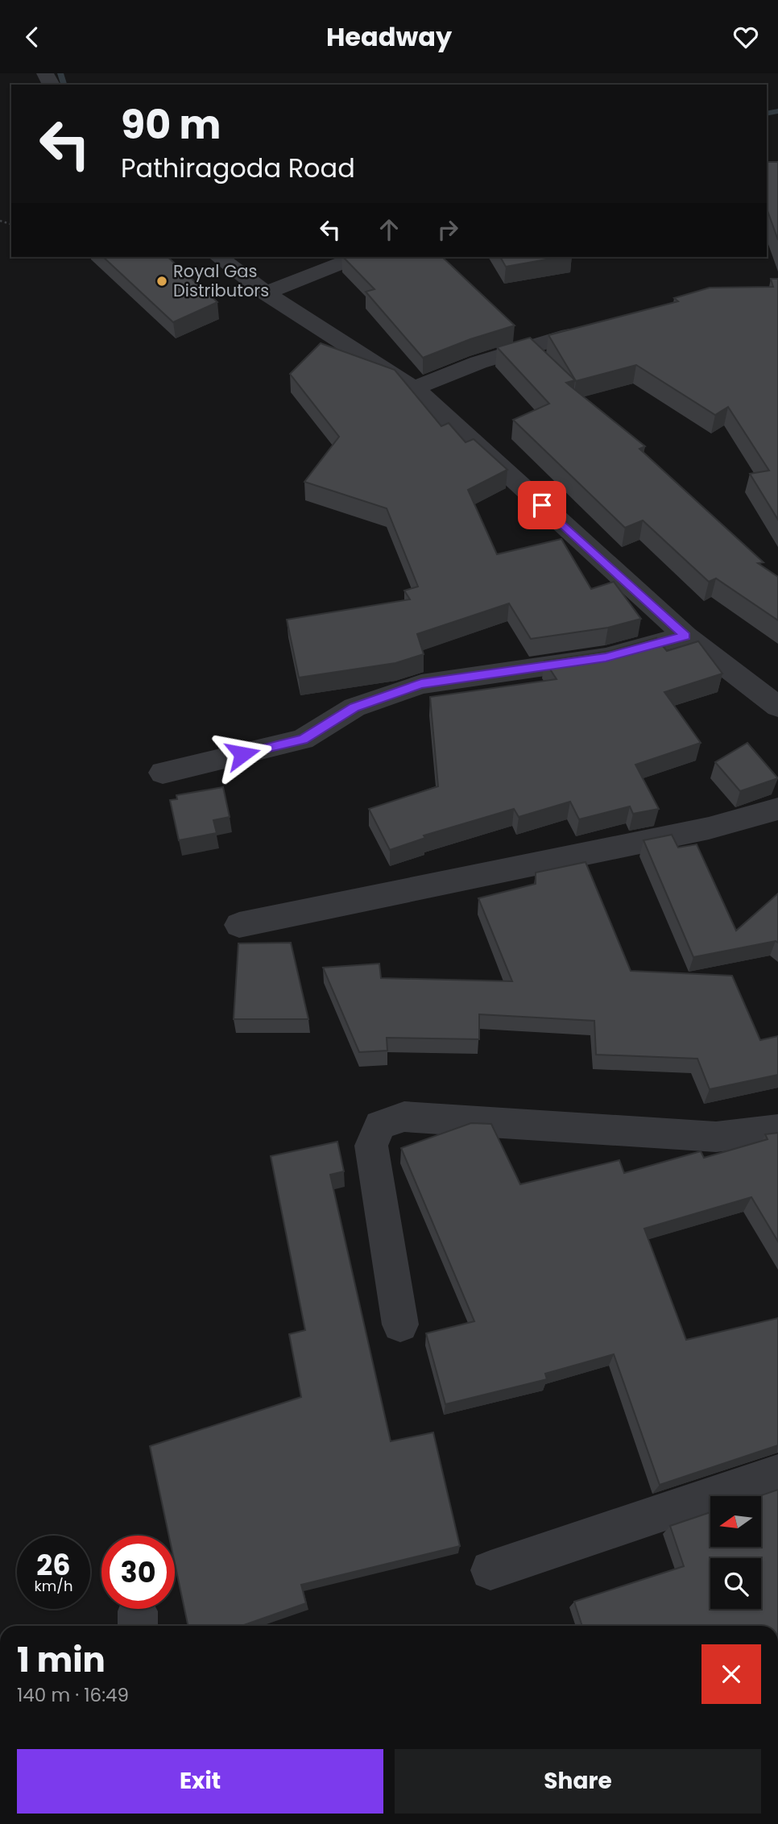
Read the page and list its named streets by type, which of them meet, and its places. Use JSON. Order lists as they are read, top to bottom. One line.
{"places":["Royal Gas Distributors"],"north":"left","page":{"header":"Headway","turn":["90 m","Pathiragoda Road"],"speed":"26 km/h","limit":"30","heading":["1 min","140 m · 16:49"],"buttons":["Exit","Share"]}}
